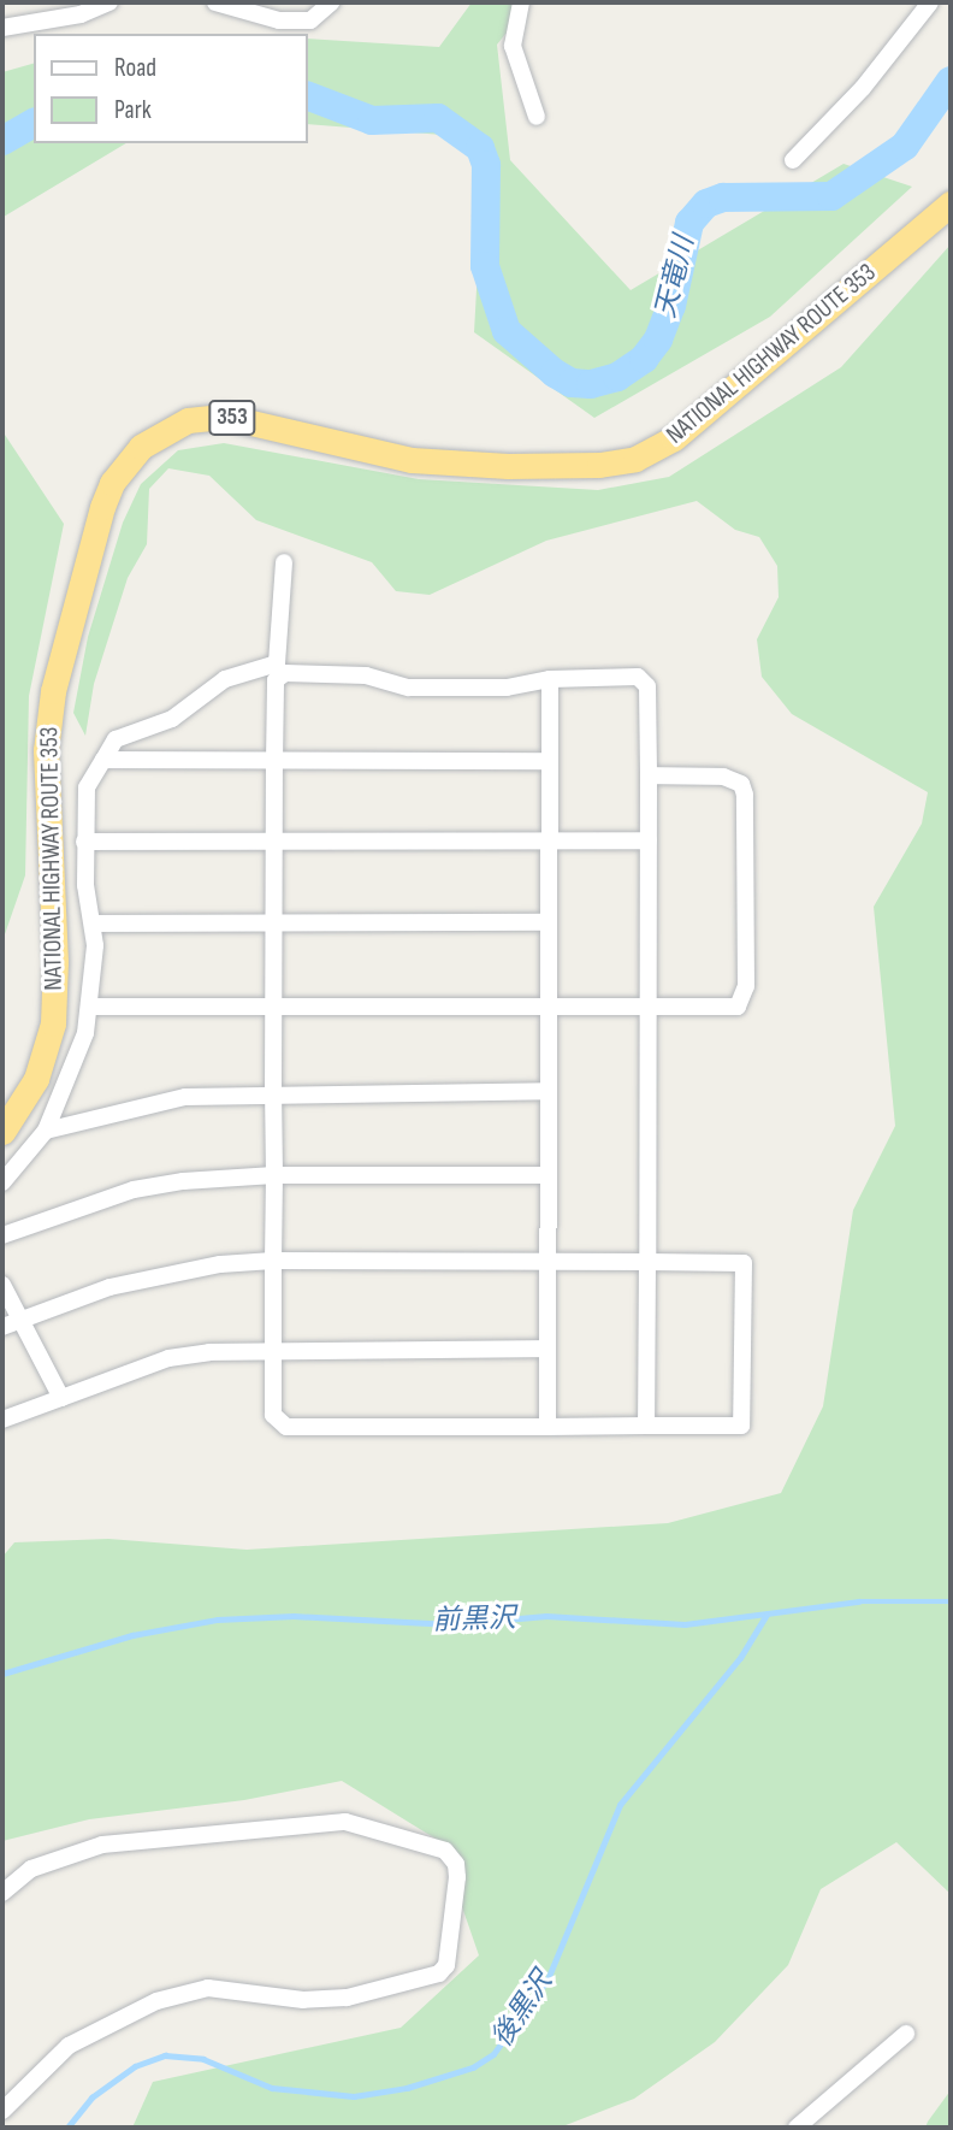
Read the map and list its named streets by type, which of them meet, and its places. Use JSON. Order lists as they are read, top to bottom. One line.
{"streets":{"highway":["NATIONAL HIGHWAY ROUTE 353","353"]},"water":["天竜川","前黒沢","後黒沢"],"legend":["Road","Park"]}
